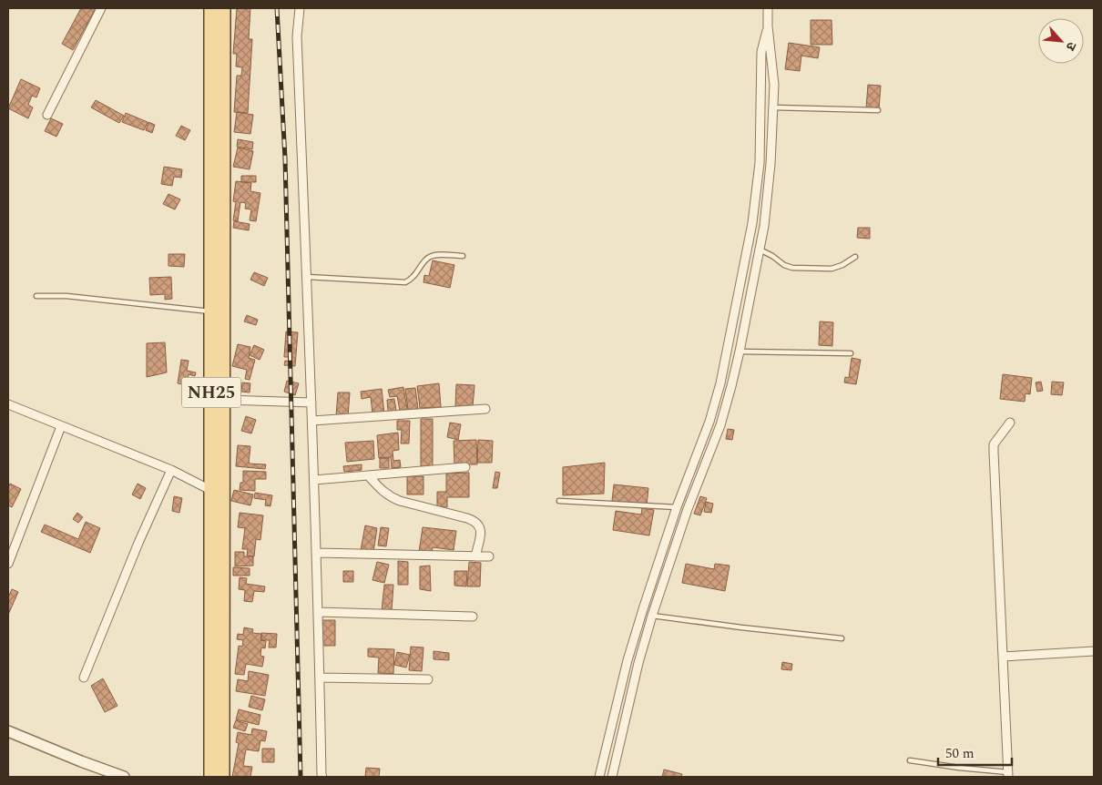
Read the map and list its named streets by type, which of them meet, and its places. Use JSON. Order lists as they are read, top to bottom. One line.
{"streets":{"main road":["NH25"]},"scale_bar":"50 m","north":"bottom right"}
